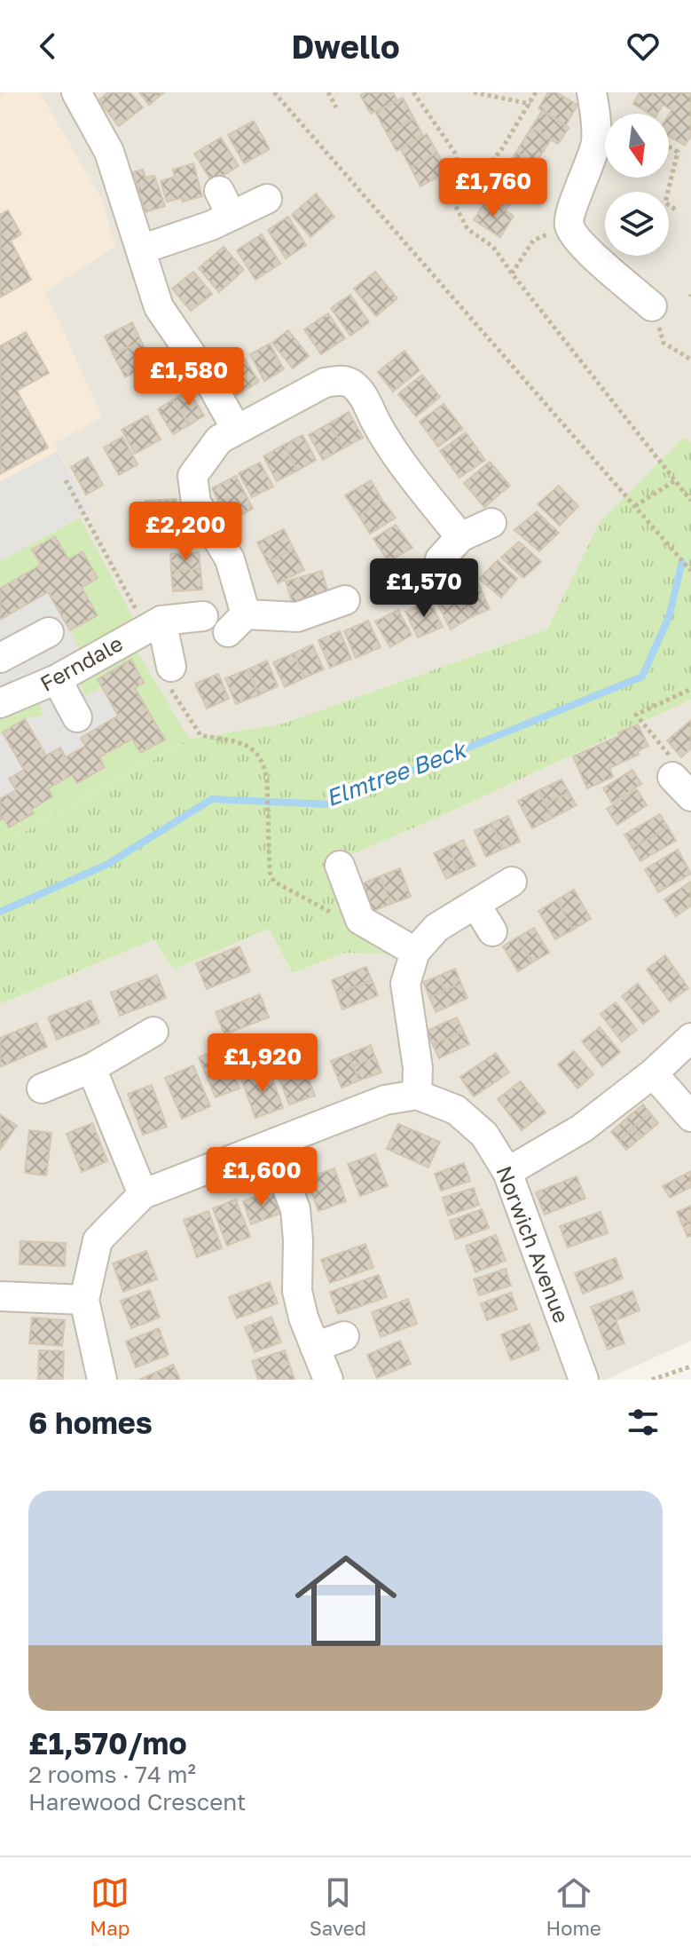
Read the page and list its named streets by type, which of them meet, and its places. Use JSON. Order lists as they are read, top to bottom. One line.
{"streets":{"street":["Ferndale","Norwich Avenue"]},"water":["Elmtree Beck"],"north":"bottom","page":{"header":"Dwello","price":["£1,760","£1,580","£2,200","£1,570","£1,920","£1,600"],"heading":"6 homes","list":[{"name":"£1,570/mo","note":"2 rooms · 74 m² · Harewood Crescent"}],"tabs":["Map","Saved","Home"]}}
